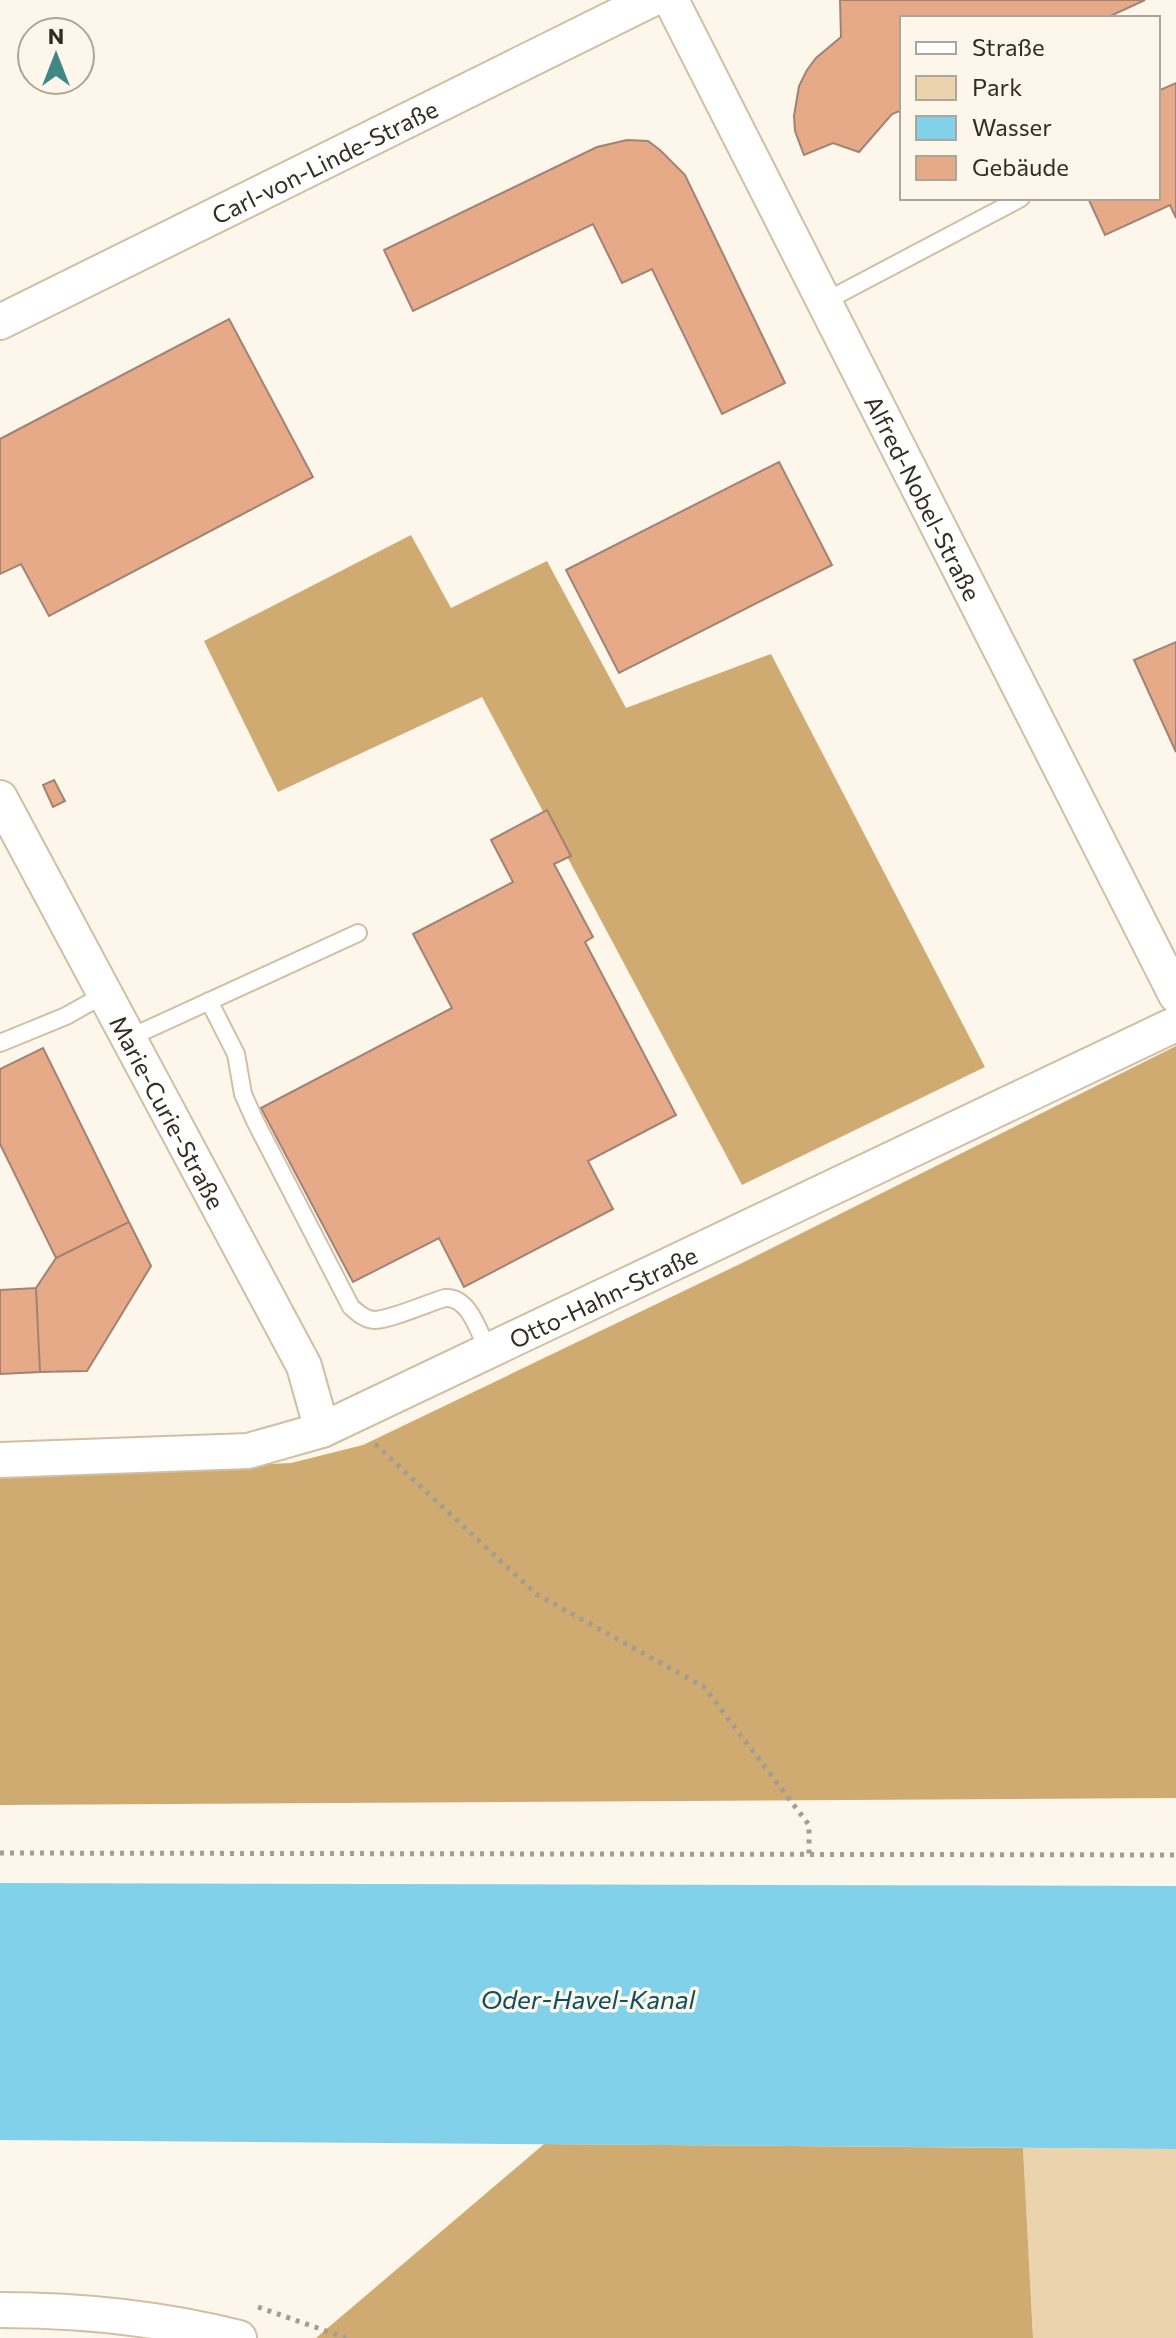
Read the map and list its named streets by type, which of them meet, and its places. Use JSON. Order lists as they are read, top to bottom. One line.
{"streets":{"street":["Carl-von-Linde-Straße","Alfred-Nobel-Straße","Marie-Curie-Straße","Otto-Hahn-Straße"]},"crossings":[["Marie-Curie-Straße","Otto-Hahn-Straße"]],"water":["Oder-Havel-Kanal"],"legend":["Straße","Park","Wasser","Gebäude"],"north":"top"}
